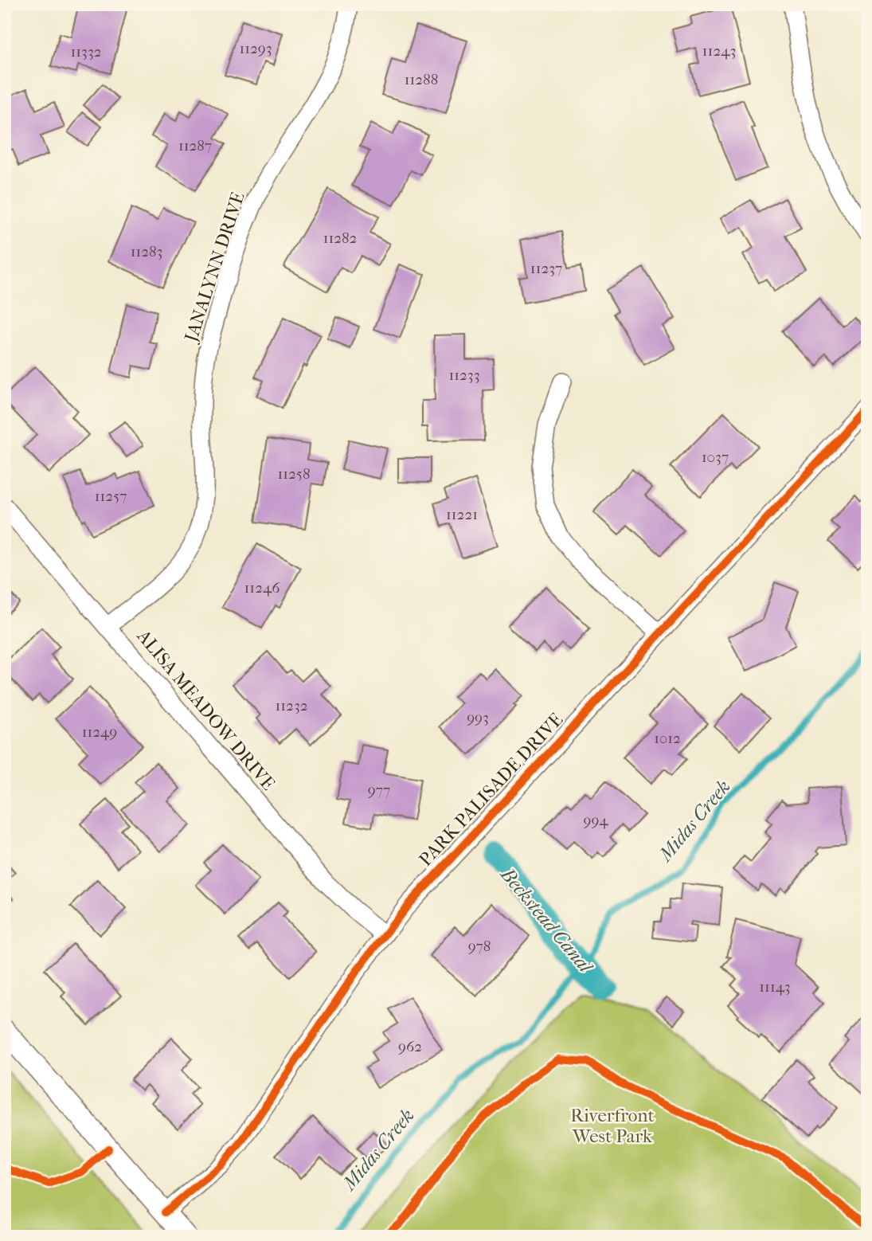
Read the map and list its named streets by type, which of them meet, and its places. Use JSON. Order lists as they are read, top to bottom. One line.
{"streets":{"street":["JANALYNN DRIVE","ALISA MEADOW DRIVE","PARK PALISADE DRIVE"]},"crossings":[["JANALYNN DRIVE","ALISA MEADOW DRIVE"],["ALISA MEADOW DRIVE","PARK PALISADE DRIVE"]],"water":["Midas Creek","Beckstead Canal"],"parks":["Riverfront West Park"],"house_numbers":["11293","11243","11332","11288","11287","11282","11283","11237","11233","1037","11258","11257","11221","11246","11232","993","11249","1012","977","994","978","11143","962"]}
